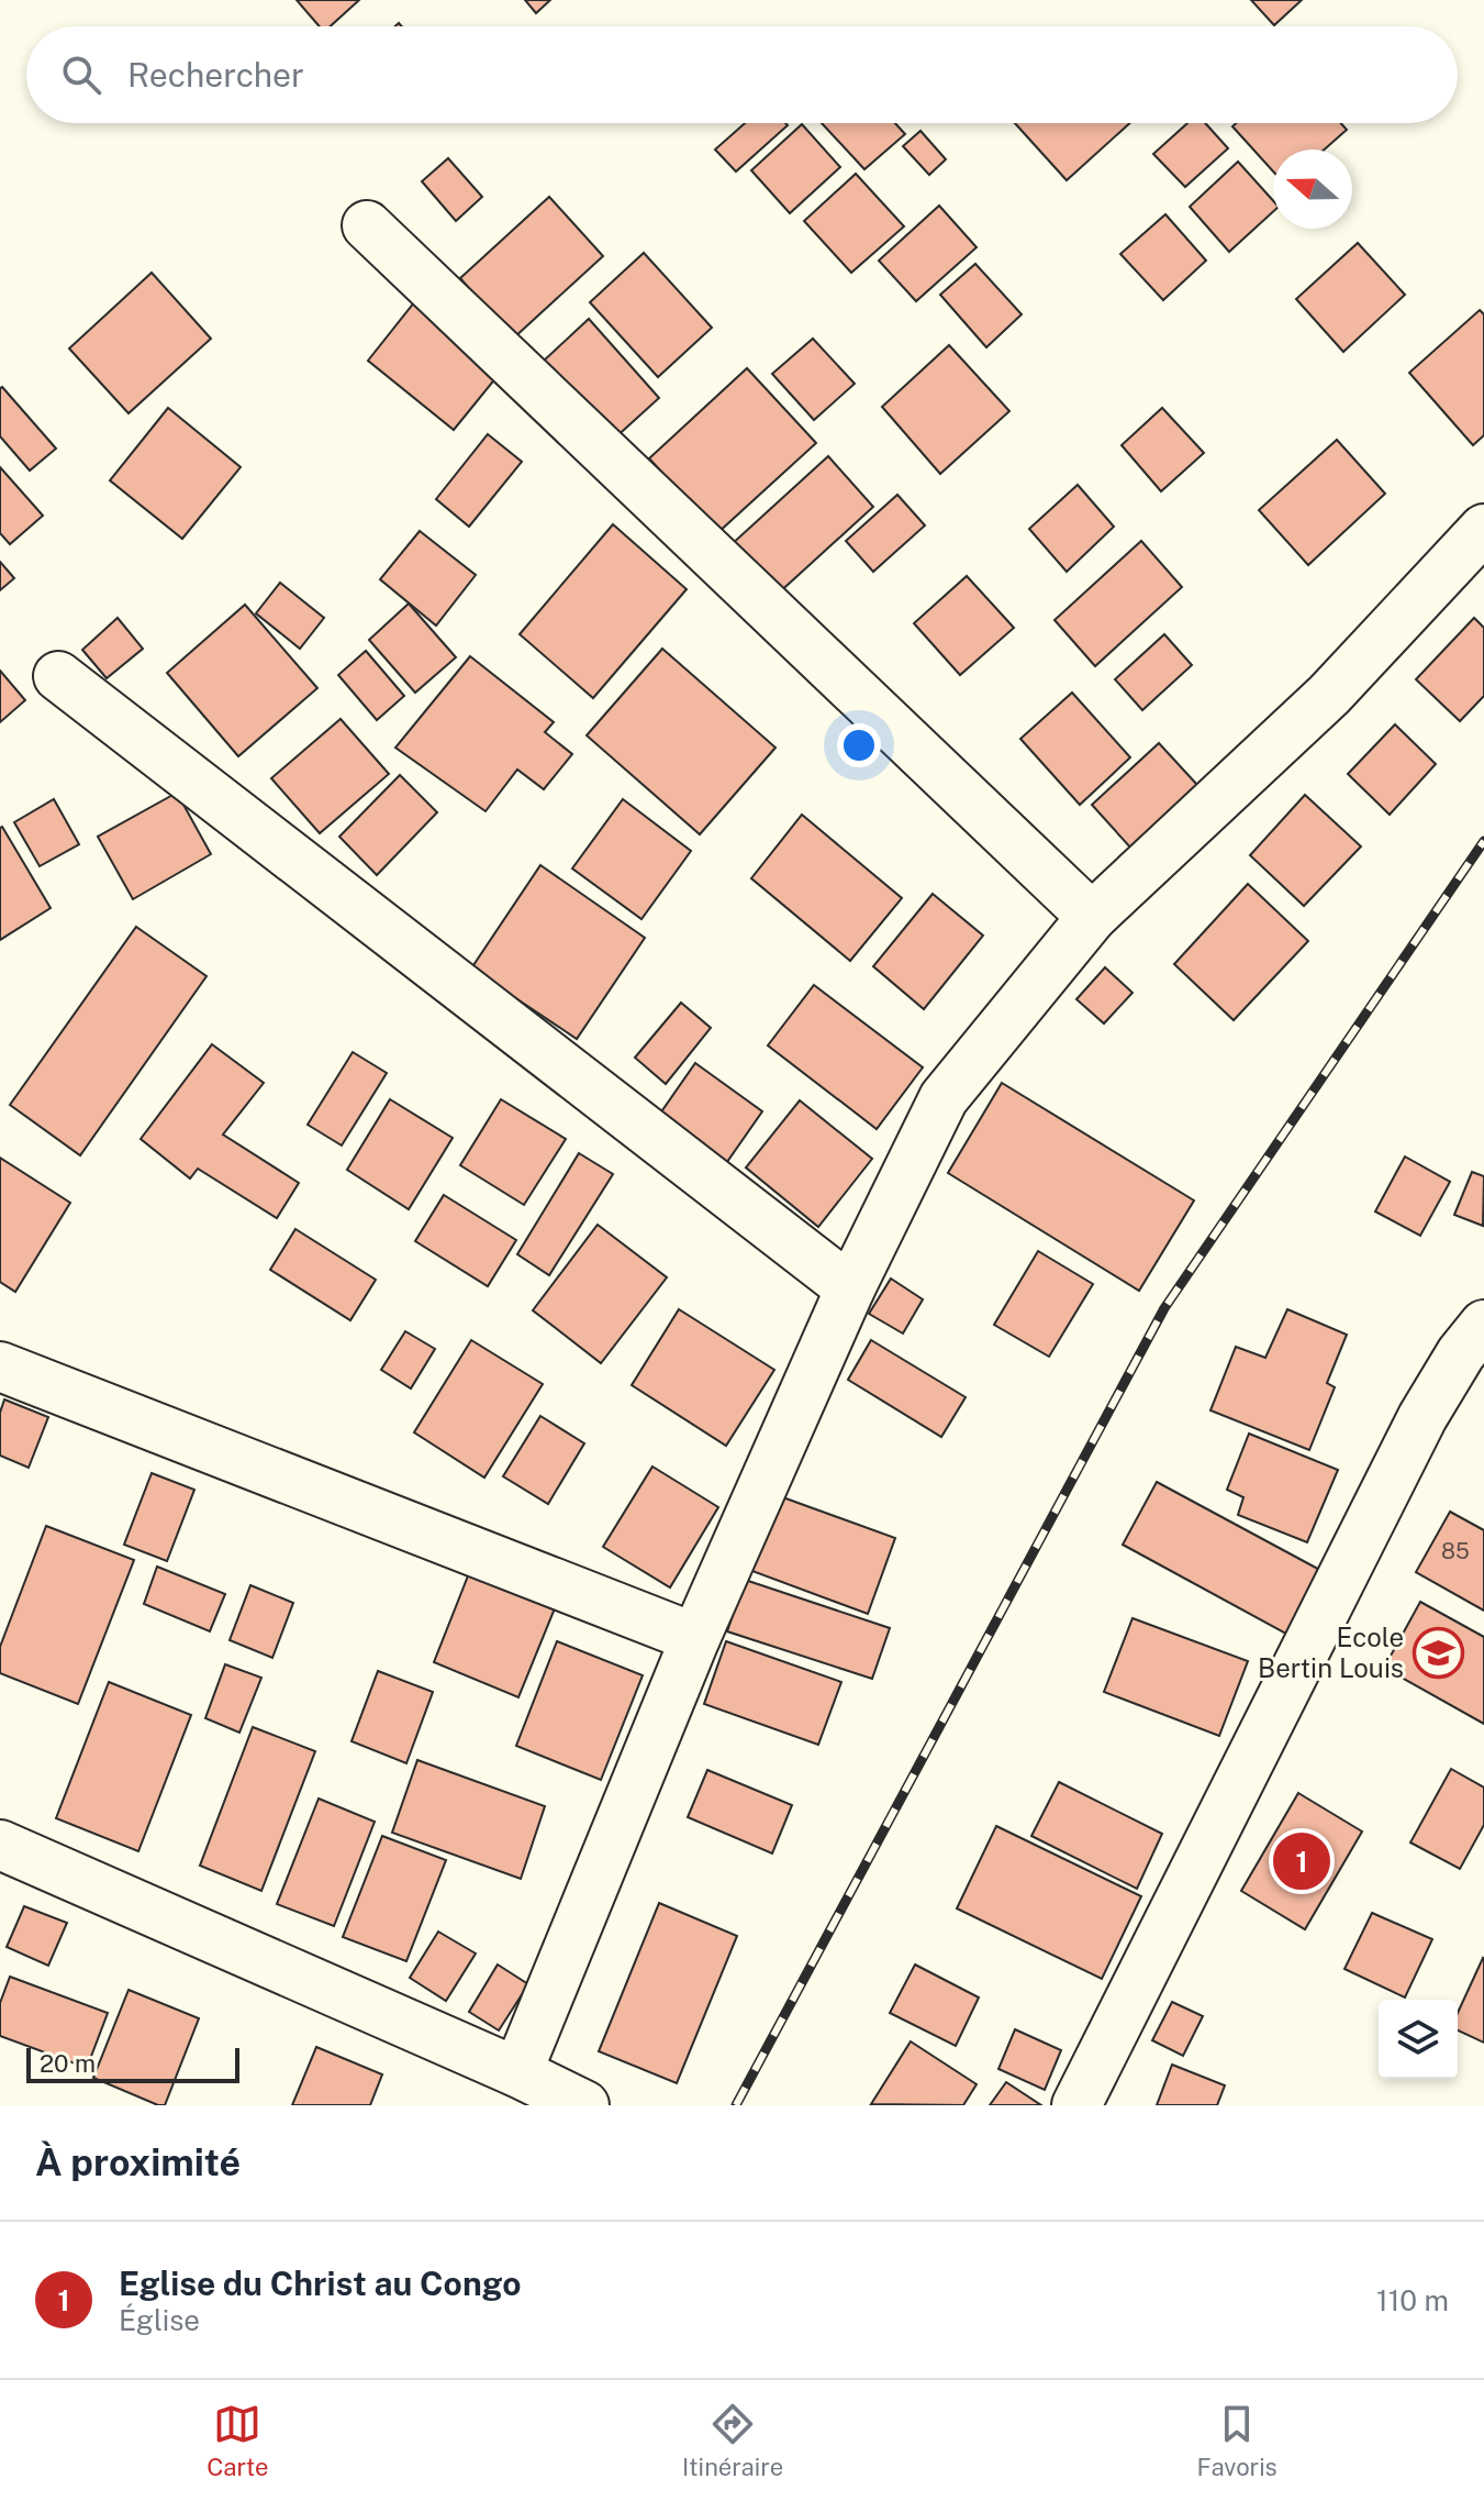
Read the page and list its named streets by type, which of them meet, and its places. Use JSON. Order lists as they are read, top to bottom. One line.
{"places":{"school or university":["Ecole Bertin Louis"]},"house_numbers":["85"],"scale_bar":"20 m","north":"left","page":{"search":"Rechercher","pins":"1","scale":"20 m","heading":"À proximité","list":[{"mark":"1","name":"Eglise du Christ au Congo","note":"Église","value":"110 m"}],"nav":["Carte","Itinéraire","Favoris"]}}
